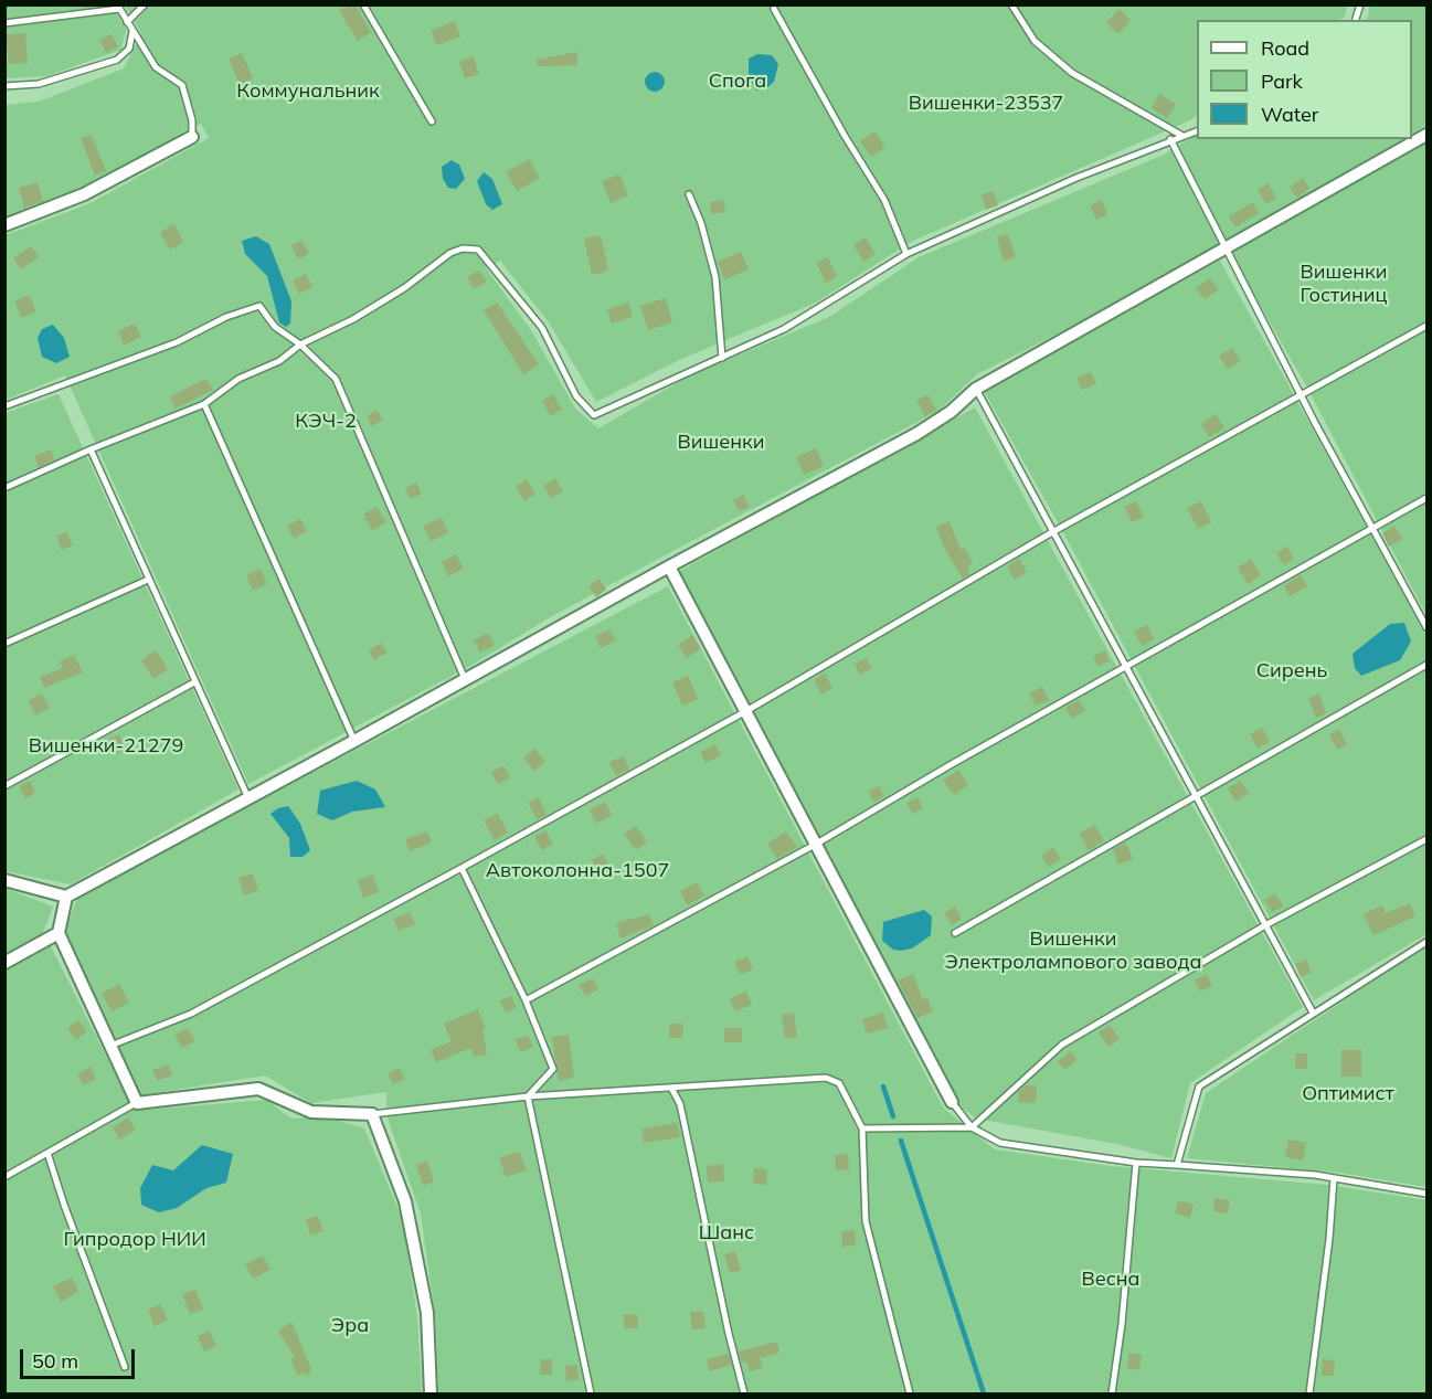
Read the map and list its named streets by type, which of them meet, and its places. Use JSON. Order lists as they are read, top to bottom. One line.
{"parks":["Спога","Коммунальник","Вишенки-23537","Вишенки Гостиниц","КЭЧ-2","Вишенки","Сирень","Вишенки-21279","Автоколонна-1507","Вишенки Электролампового завода","Оптимист","Шанс","Гипродор НИИ","Весна","Эра"],"legend":["Road","Park","Water"],"scale_bar":"50 m"}
